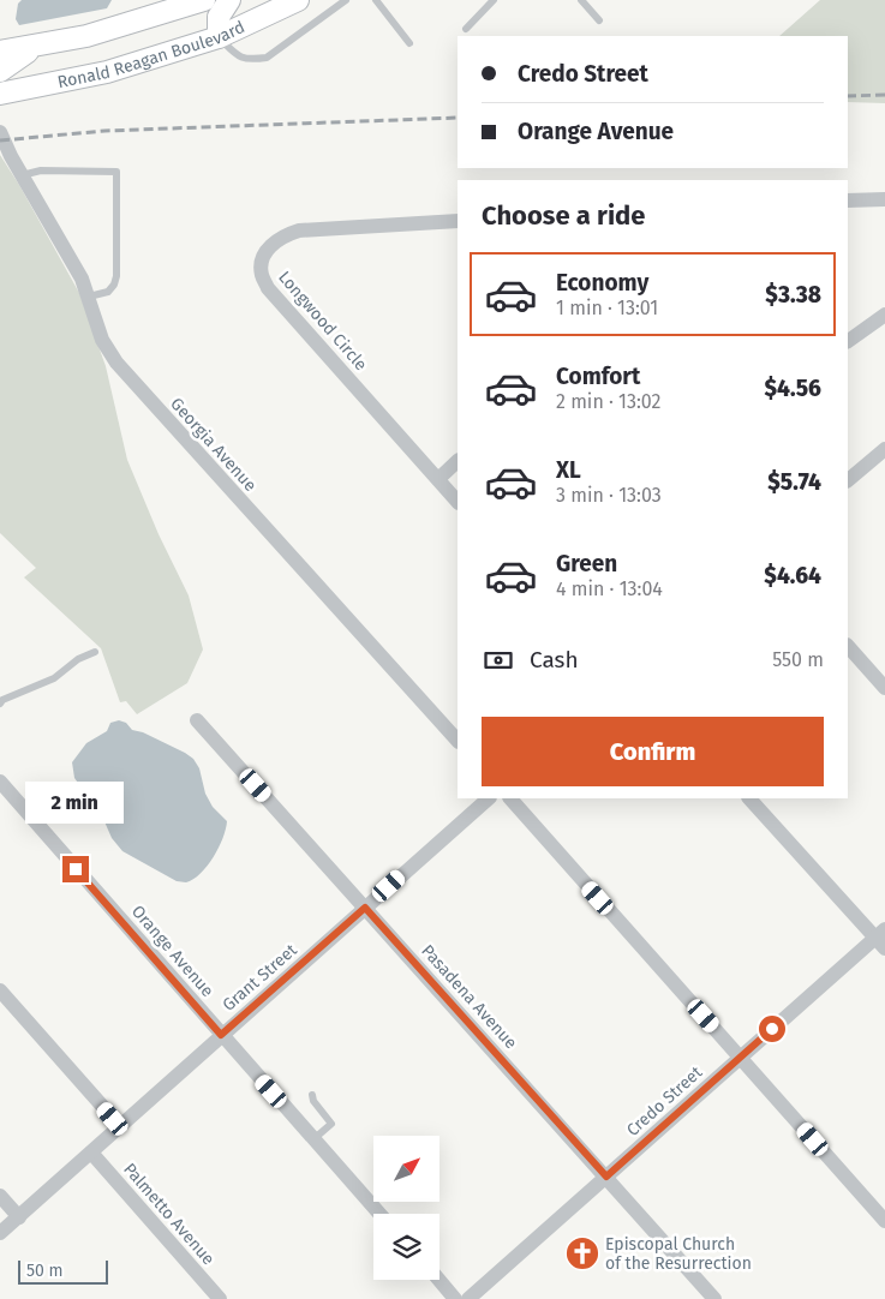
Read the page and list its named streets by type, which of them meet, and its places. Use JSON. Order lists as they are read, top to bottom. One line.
{"streets":{"main road":["Ronald Reagan Boulevard"],"street":["Longwood Circle","Georgia Avenue","Orange Avenue","Grant Street","Pasadena Avenue","Credo Street","Palmetto Avenue"]},"crossings":[["Orange Avenue","Grant Street"],["Grant Street","Pasadena Avenue"],["Grant Street","Palmetto Avenue"],["Pasadena Avenue","Credo Street"]],"places":{"church":["Episcopal Church of the Resurrection"]},"scale_bar":"50 m","north":"top right","page":{"banner":["Credo Street","Orange Avenue"],"heading":"Choose a ride","list":[{"name":"Economy","note":"1 min · 13:01","value":"$3.38"},{"name":"Comfort","note":"2 min · 13:02","value":"$4.56"},{"name":"XL","note":"3 min · 13:03","value":"$5.74"},{"name":"Green","note":"4 min · 13:04","value":"$4.64"}],"pay":["Cash","550 m"],"buttons":"Confirm","bubble":"2 min","scale":"50 m"}}
